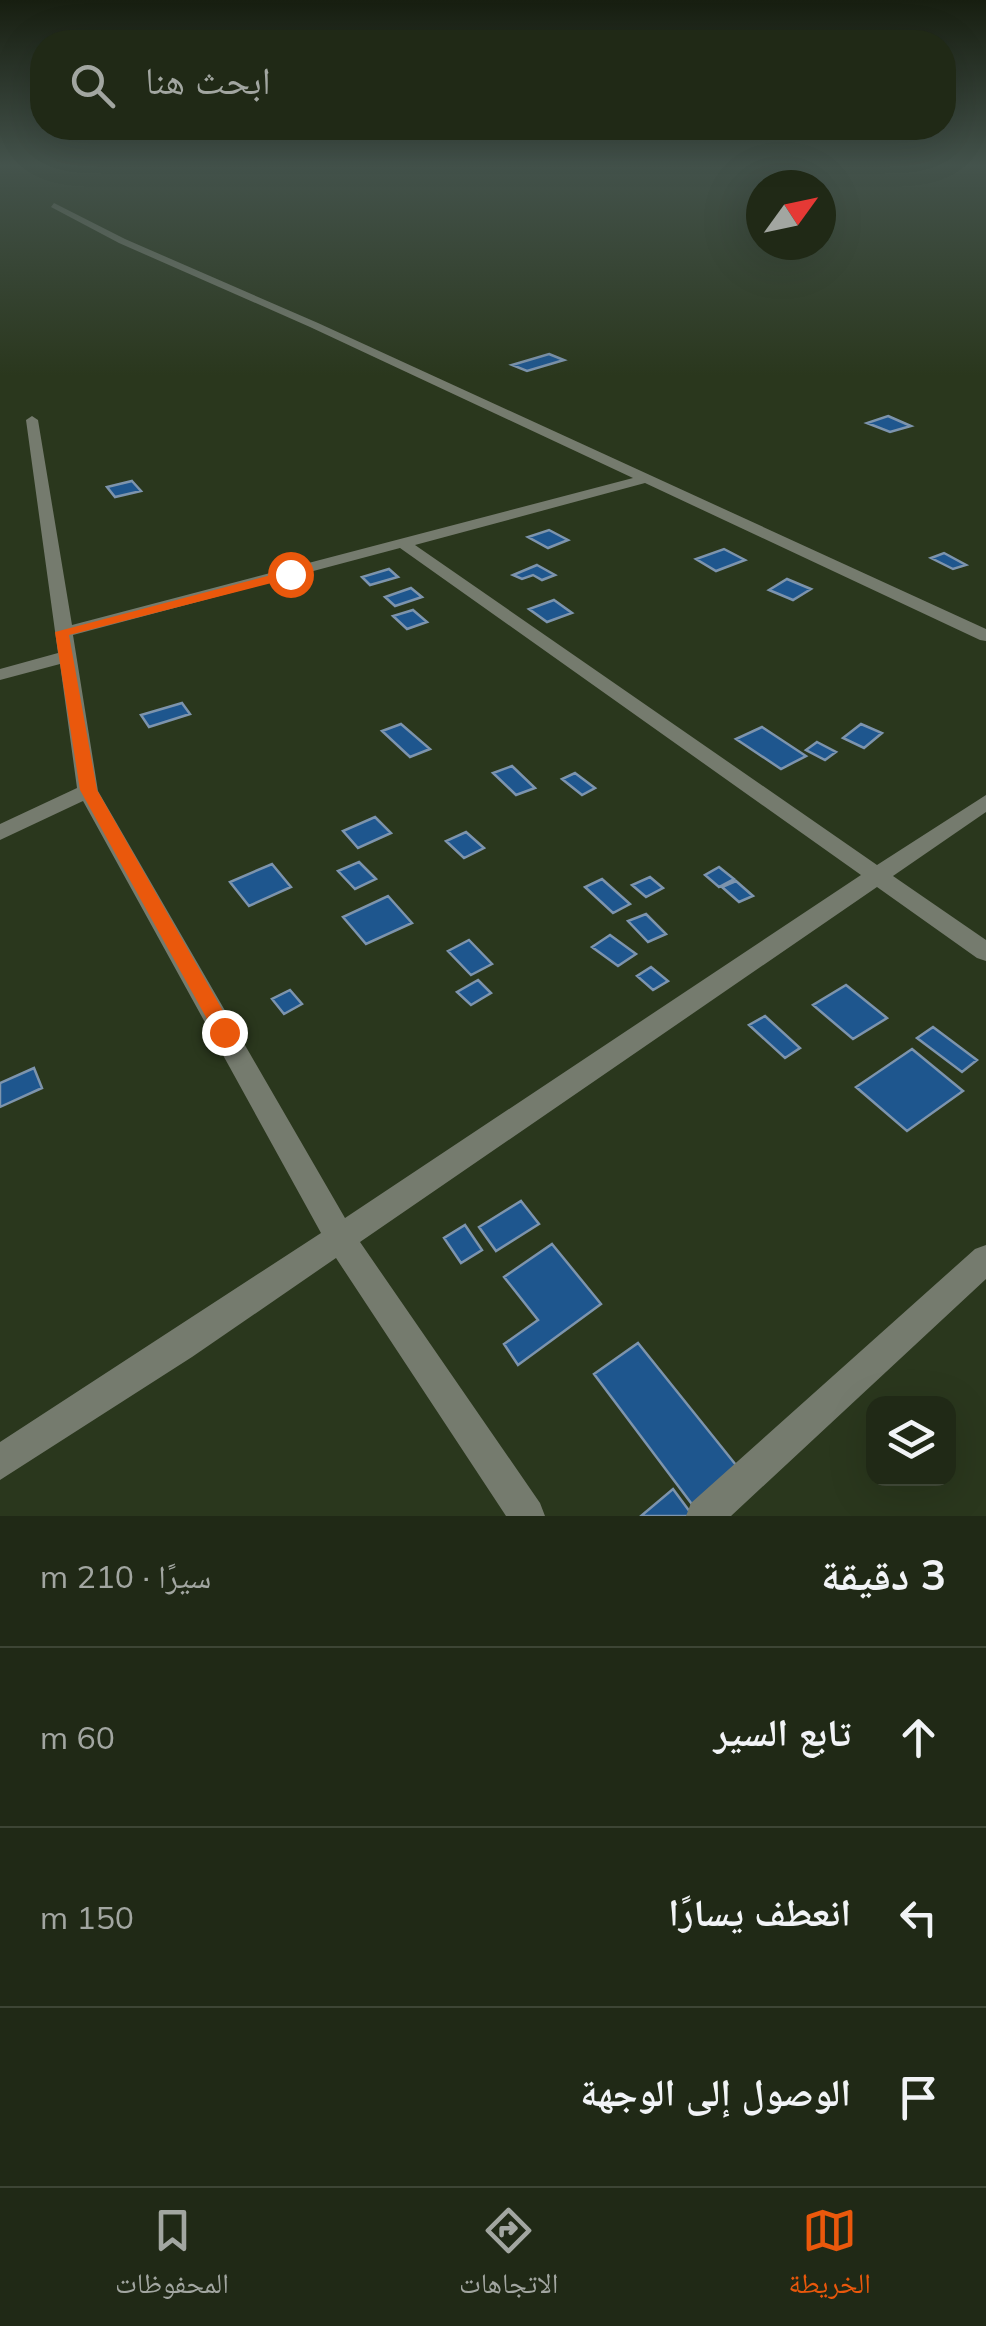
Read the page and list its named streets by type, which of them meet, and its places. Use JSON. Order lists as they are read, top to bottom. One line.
{"north":"top right","page":{"search":"ابحث هنا","heading":["3 دقيقة","سيرًا · 210 m"],"list":[["تابع السير","60 m"],["انعطف يسارًا","150 m"],"الوصول إلى الوجهة"],"nav":["الخريطة","الاتجاهات","المحفوظات"]}}
